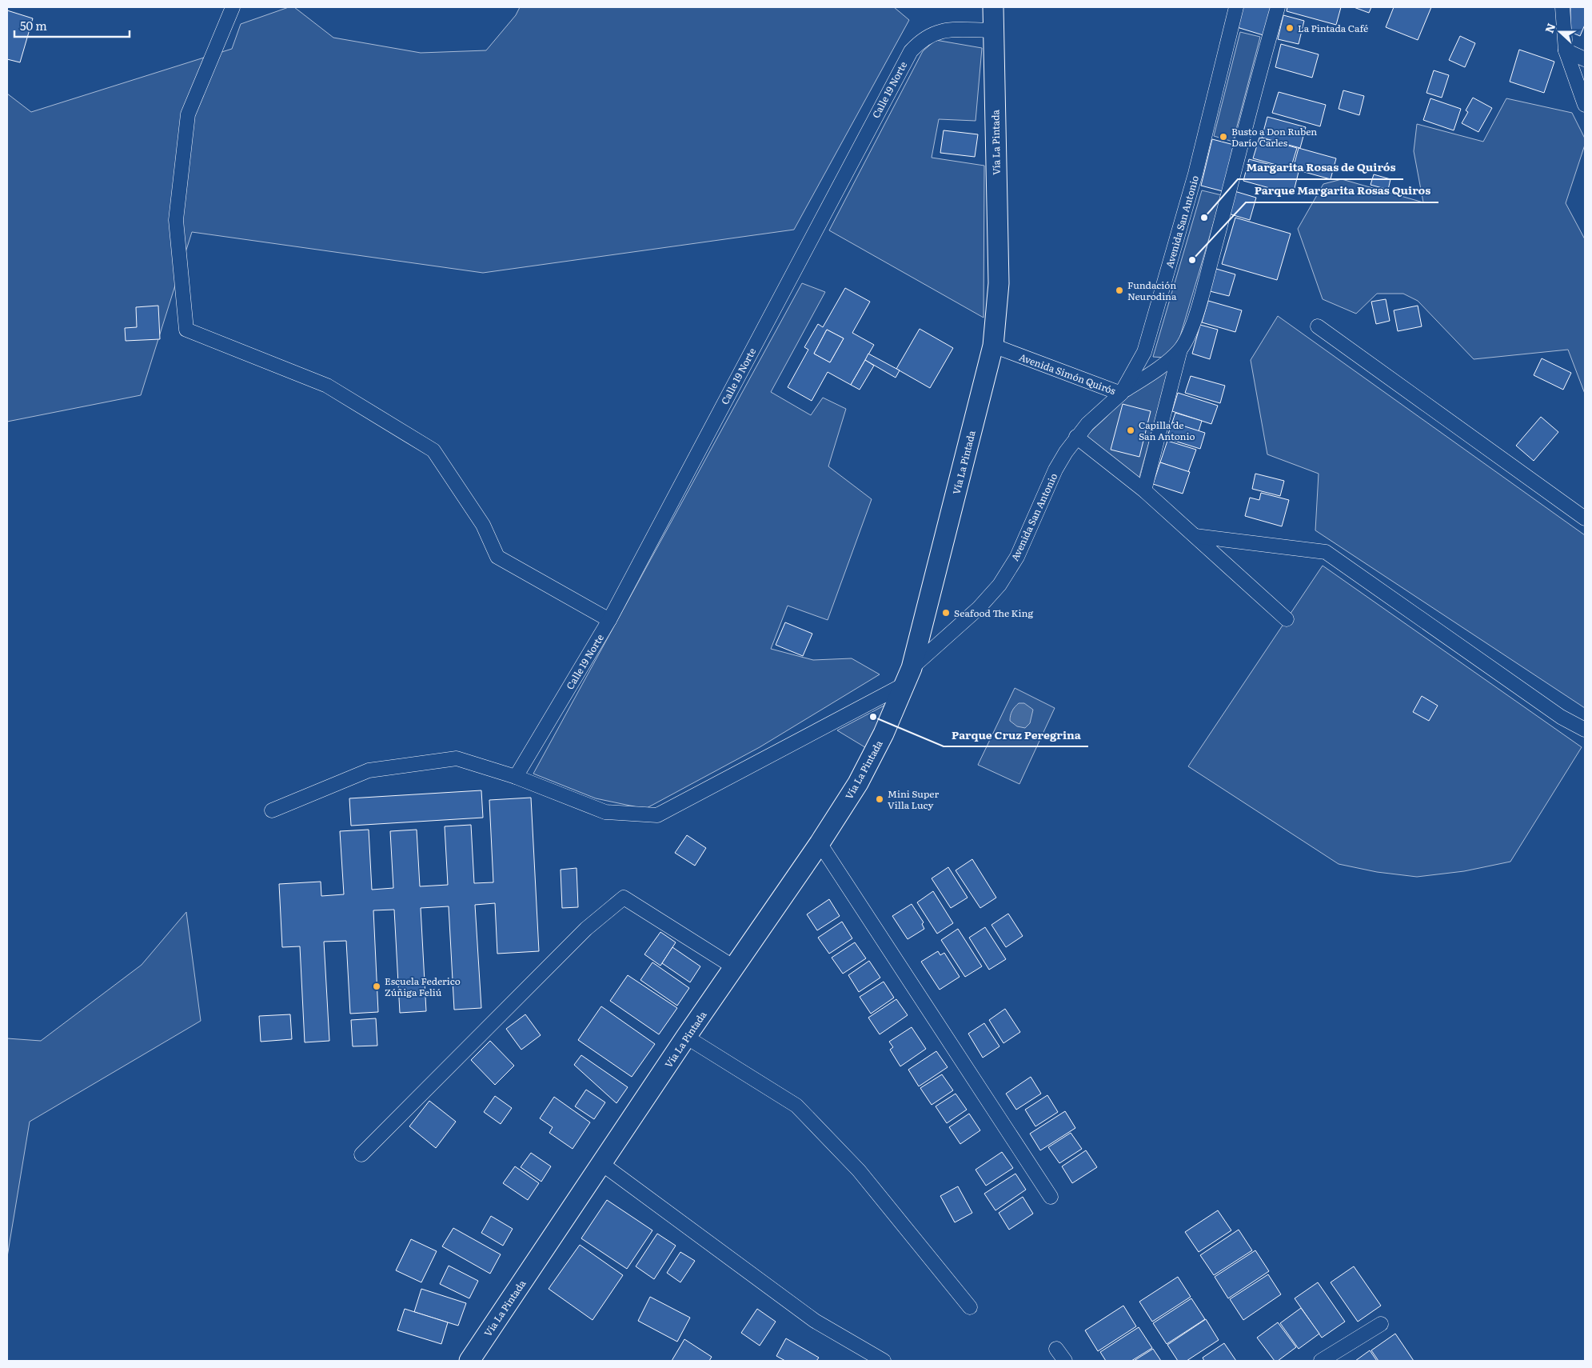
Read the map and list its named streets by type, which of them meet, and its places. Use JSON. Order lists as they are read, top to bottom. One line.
{"streets":{"main road":["Vía La Pintada"],"street":["Calle 19 Norte","Avenida San Antonio","Avenida Simón Quirós"]},"crossings":[["Calle 19 Norte","Vía La Pintada"],["Calle 19 Norte","Avenida San Antonio"],["Vía La Pintada","Avenida San Antonio"],["Vía La Pintada","Avenida Simón Quirós"],["Avenida San Antonio","Avenida Simón Quirós"]],"places":["La Pintada Café","Busto a Don Ruben Darío Carles","Margarita Rosas de Quirós","Parque Margarita Rosas Quiros","Fundación Neurodina","Capilla de San Antonio","Seafood The King","Parque Cruz Peregrina","Mini Super Villa Lucy","Escuela Federico Zúñiga Feliú"],"scale_bar":"50 m","north":"left"}
